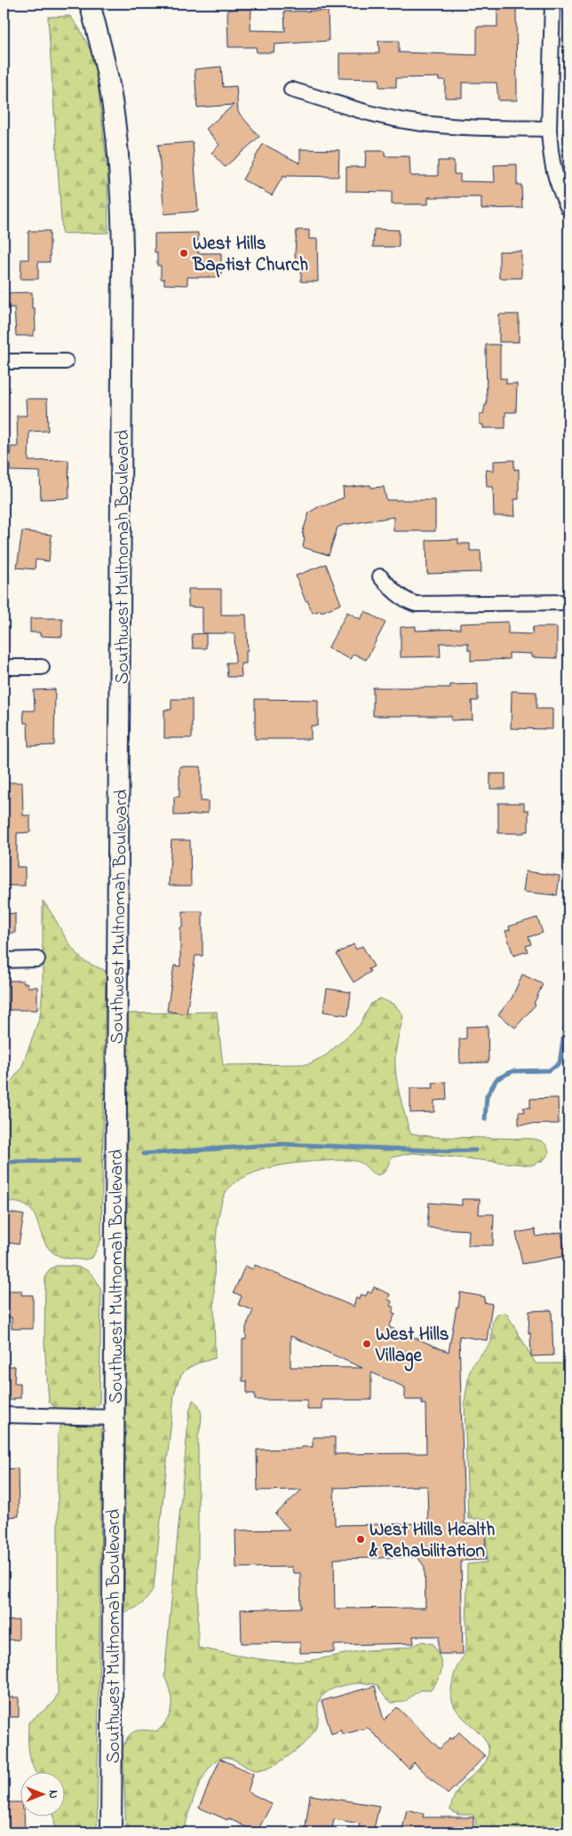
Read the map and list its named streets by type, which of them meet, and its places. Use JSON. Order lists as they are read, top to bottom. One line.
{"streets":{"main road":["Southwest Multnomah Boulevard"]},"places":["West Hills Baptist Church","West Hills Village","West Hills Health & Rehabilitation"],"north":"right"}
